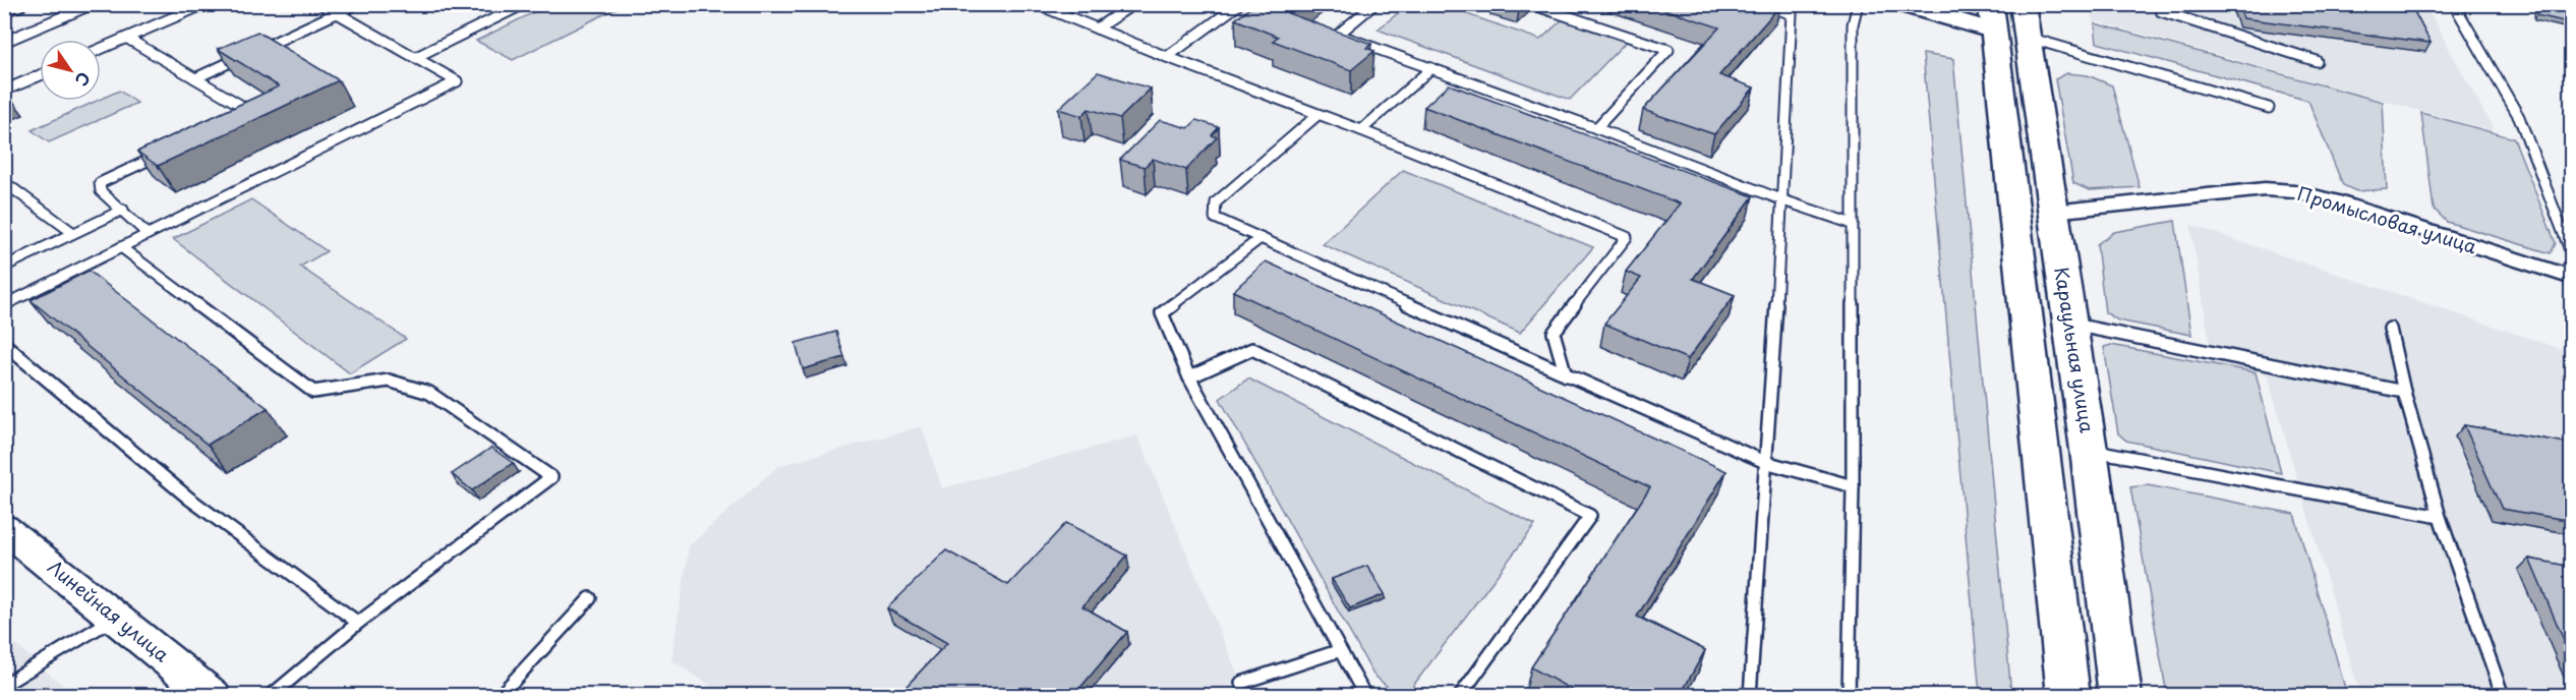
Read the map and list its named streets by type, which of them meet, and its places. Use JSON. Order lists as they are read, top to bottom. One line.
{"streets":{"main road":["Караульная улица"],"street":["Промысловая улица","Линейная улица"]},"crossings":[["Промысловая улица","Караульная улица"]],"north":"bottom right"}
